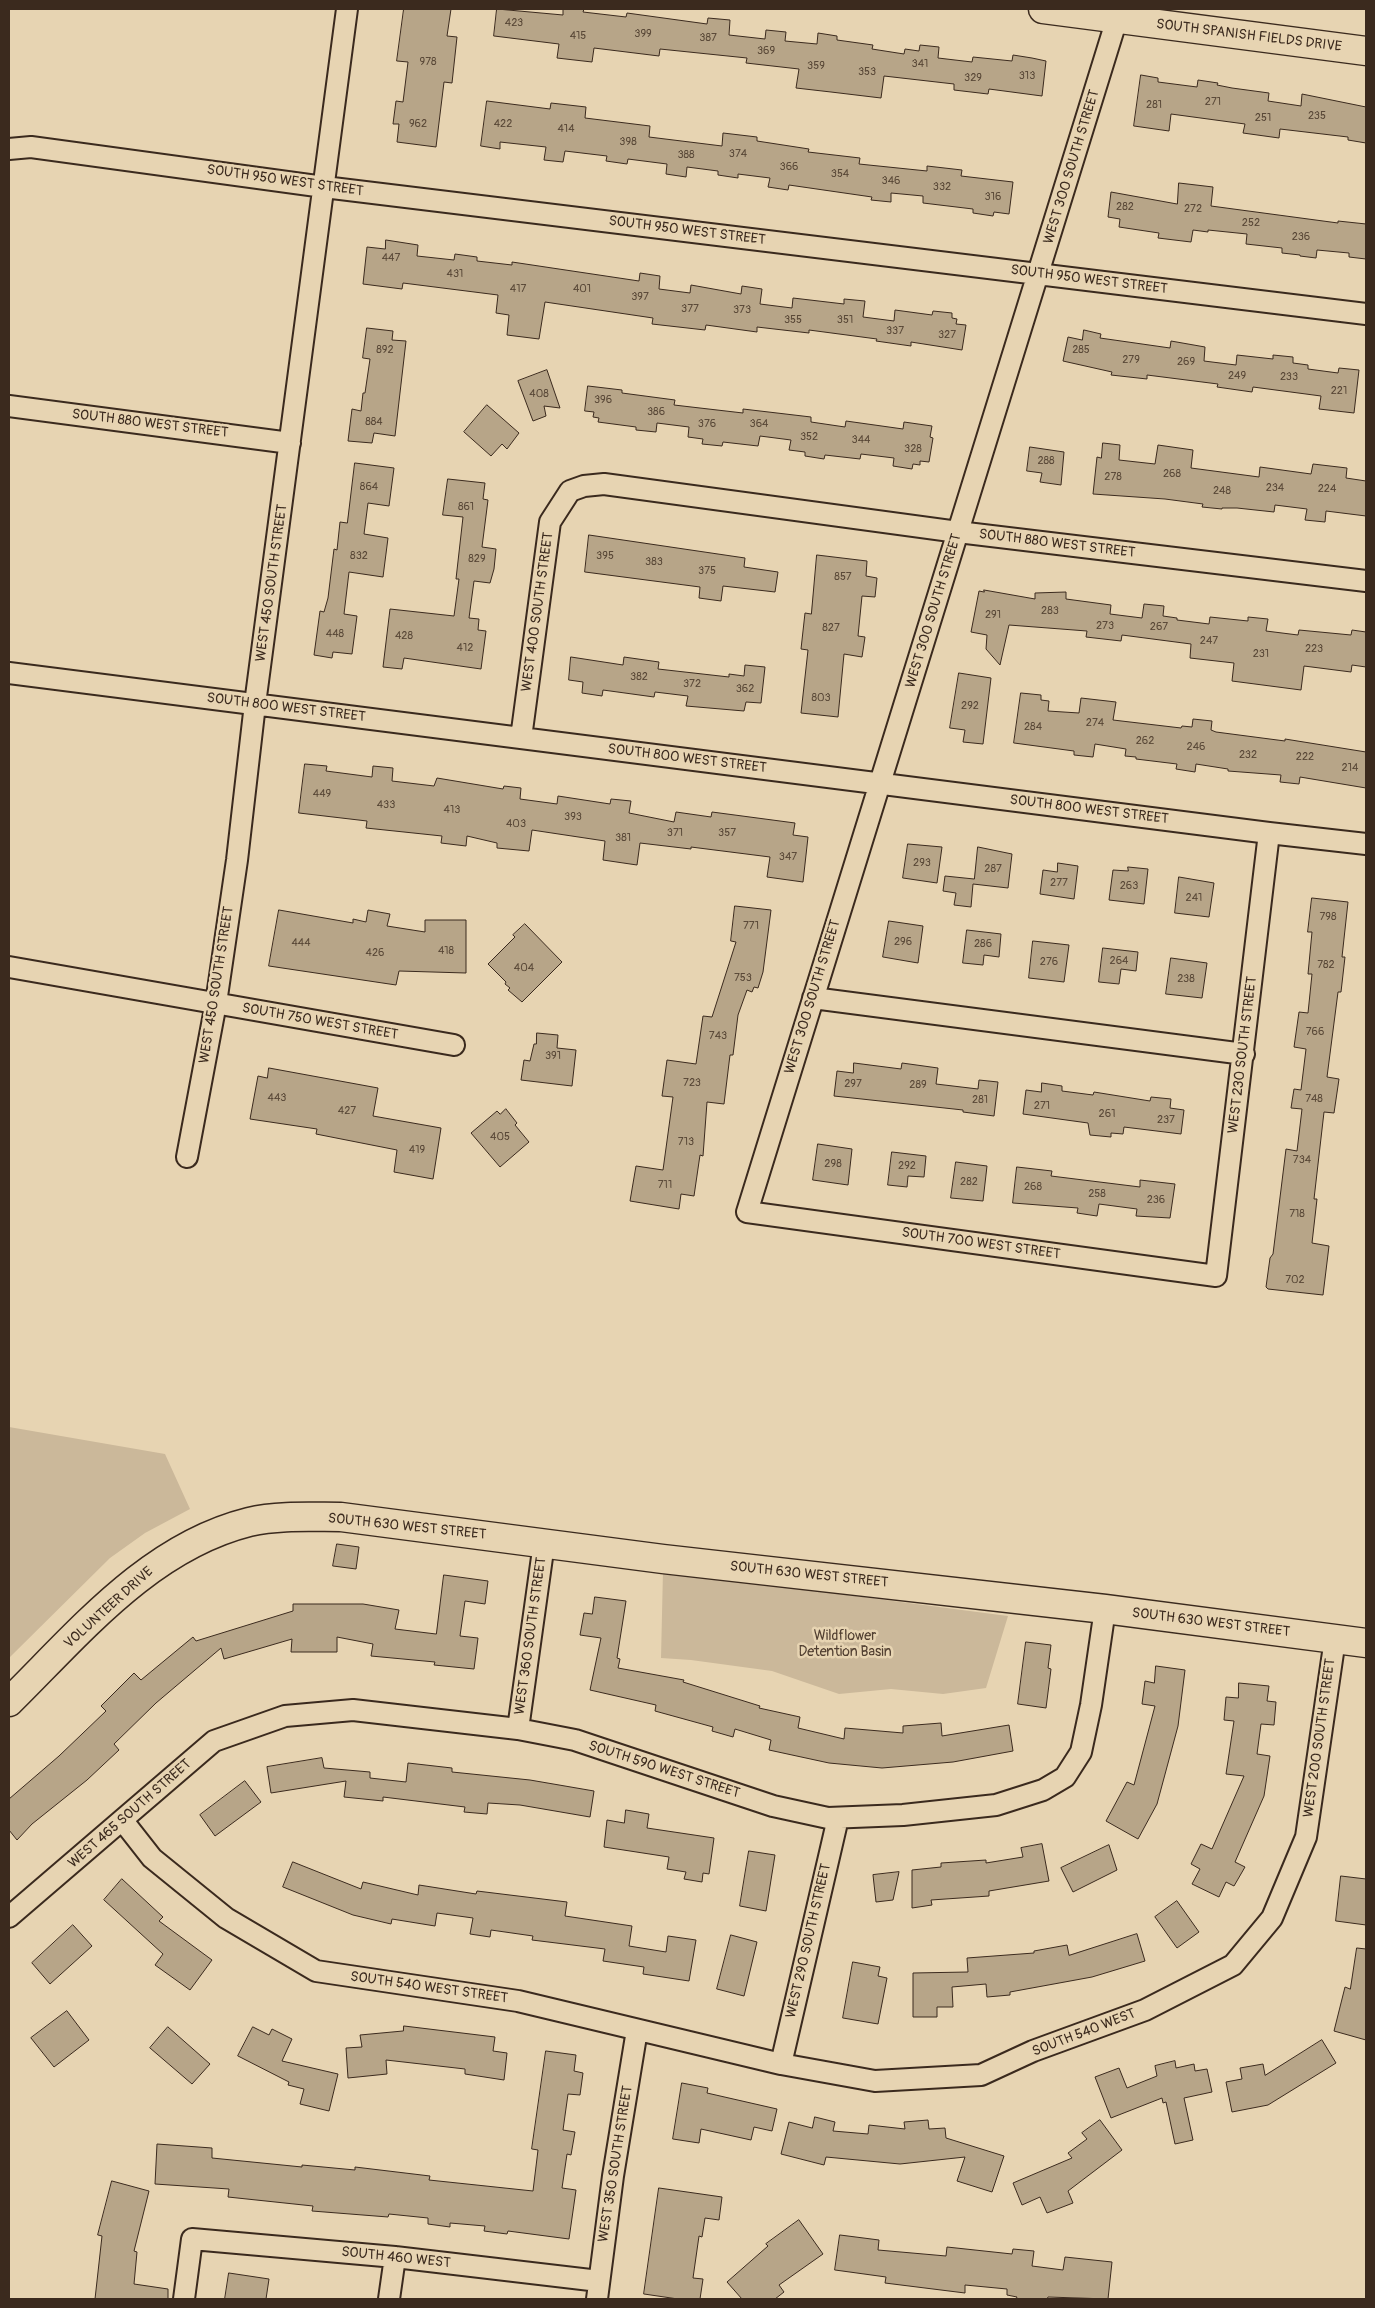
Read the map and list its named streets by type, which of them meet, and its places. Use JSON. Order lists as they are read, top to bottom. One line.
{"streets":{"street":["SOUTH SPANISH FIELDS DRIVE","WEST 300 SOUTH STREET","SOUTH 950 WEST STREET","SOUTH 880 WEST STREET","WEST 450 SOUTH STREET","WEST 400 SOUTH STREET","SOUTH 800 WEST STREET","SOUTH 750 WEST STREET","WEST 230 SOUTH STREET","SOUTH 700 WEST STREET","SOUTH 630 WEST STREET","VOLUNTEER DRIVE","WEST 360 SOUTH STREET","WEST 200 SOUTH STREET","SOUTH 590 WEST STREET","WEST 465 SOUTH STREET","WEST 290 SOUTH STREET","SOUTH 540 WEST STREET","SOUTH 540 WEST","WEST 350 SOUTH STREET","SOUTH 460 WEST"]},"crossings":[["SOUTH SPANISH FIELDS DRIVE","WEST 300 SOUTH STREET"],["WEST 300 SOUTH STREET","SOUTH 950 WEST STREET"],["WEST 300 SOUTH STREET","SOUTH 880 WEST STREET"],["WEST 300 SOUTH STREET","SOUTH 800 WEST STREET"],["WEST 300 SOUTH STREET","SOUTH 700 WEST STREET"],["SOUTH 950 WEST STREET","WEST 450 SOUTH STREET"],["SOUTH 880 WEST STREET","WEST 450 SOUTH STREET"],["SOUTH 880 WEST STREET","WEST 400 SOUTH STREET"],["WEST 450 SOUTH STREET","SOUTH 800 WEST STREET"],["WEST 450 SOUTH STREET","SOUTH 750 WEST STREET"],["WEST 400 SOUTH STREET","SOUTH 800 WEST STREET"],["SOUTH 800 WEST STREET","WEST 230 SOUTH STREET"],["WEST 230 SOUTH STREET","SOUTH 700 WEST STREET"],["SOUTH 630 WEST STREET","VOLUNTEER DRIVE"],["SOUTH 630 WEST STREET","WEST 360 SOUTH STREET"],["SOUTH 630 WEST STREET","WEST 200 SOUTH STREET"],["SOUTH 630 WEST STREET","SOUTH 590 WEST STREET"],["WEST 360 SOUTH STREET","SOUTH 590 WEST STREET"],["WEST 200 SOUTH STREET","SOUTH 540 WEST"],["SOUTH 590 WEST STREET","WEST 465 SOUTH STREET"],["SOUTH 590 WEST STREET","WEST 290 SOUTH STREET"],["WEST 465 SOUTH STREET","SOUTH 540 WEST STREET"],["WEST 290 SOUTH STREET","SOUTH 540 WEST STREET"],["WEST 290 SOUTH STREET","SOUTH 540 WEST"],["SOUTH 540 WEST STREET","SOUTH 540 WEST"],["SOUTH 540 WEST STREET","WEST 350 SOUTH STREET"],["WEST 350 SOUTH STREET","SOUTH 460 WEST"]],"parks":["Wildflower Detention Basin"],"house_numbers":["423","399","415","387","369","978","341","359","353","313","329","271","281","235","251","962","422","414","398","374","388","366","354","346","332","316","282","272","252","236","447","431","417","401","397","377","373","355","351","337","327","892","285","279","269","249","233","221","408","396","386","884","376","364","352","344","328","288","268","278","864","234","224","248","861","832","395","829","383","375","857","283","291","273","267","827","448","428","247","412","223","231","382","372","362","803","292","274","284","262","246","232","222","214","449","433","413","393","403","371","357","381","347","293","287","277","263","241","798","771","296","444","286","418","426","264","276","782","404","753","238","766","743","391","723","297","289","443","748","281","271","427","261","237","405","713","419","734","298","292","282","711","268","258","236","718","702"]}
